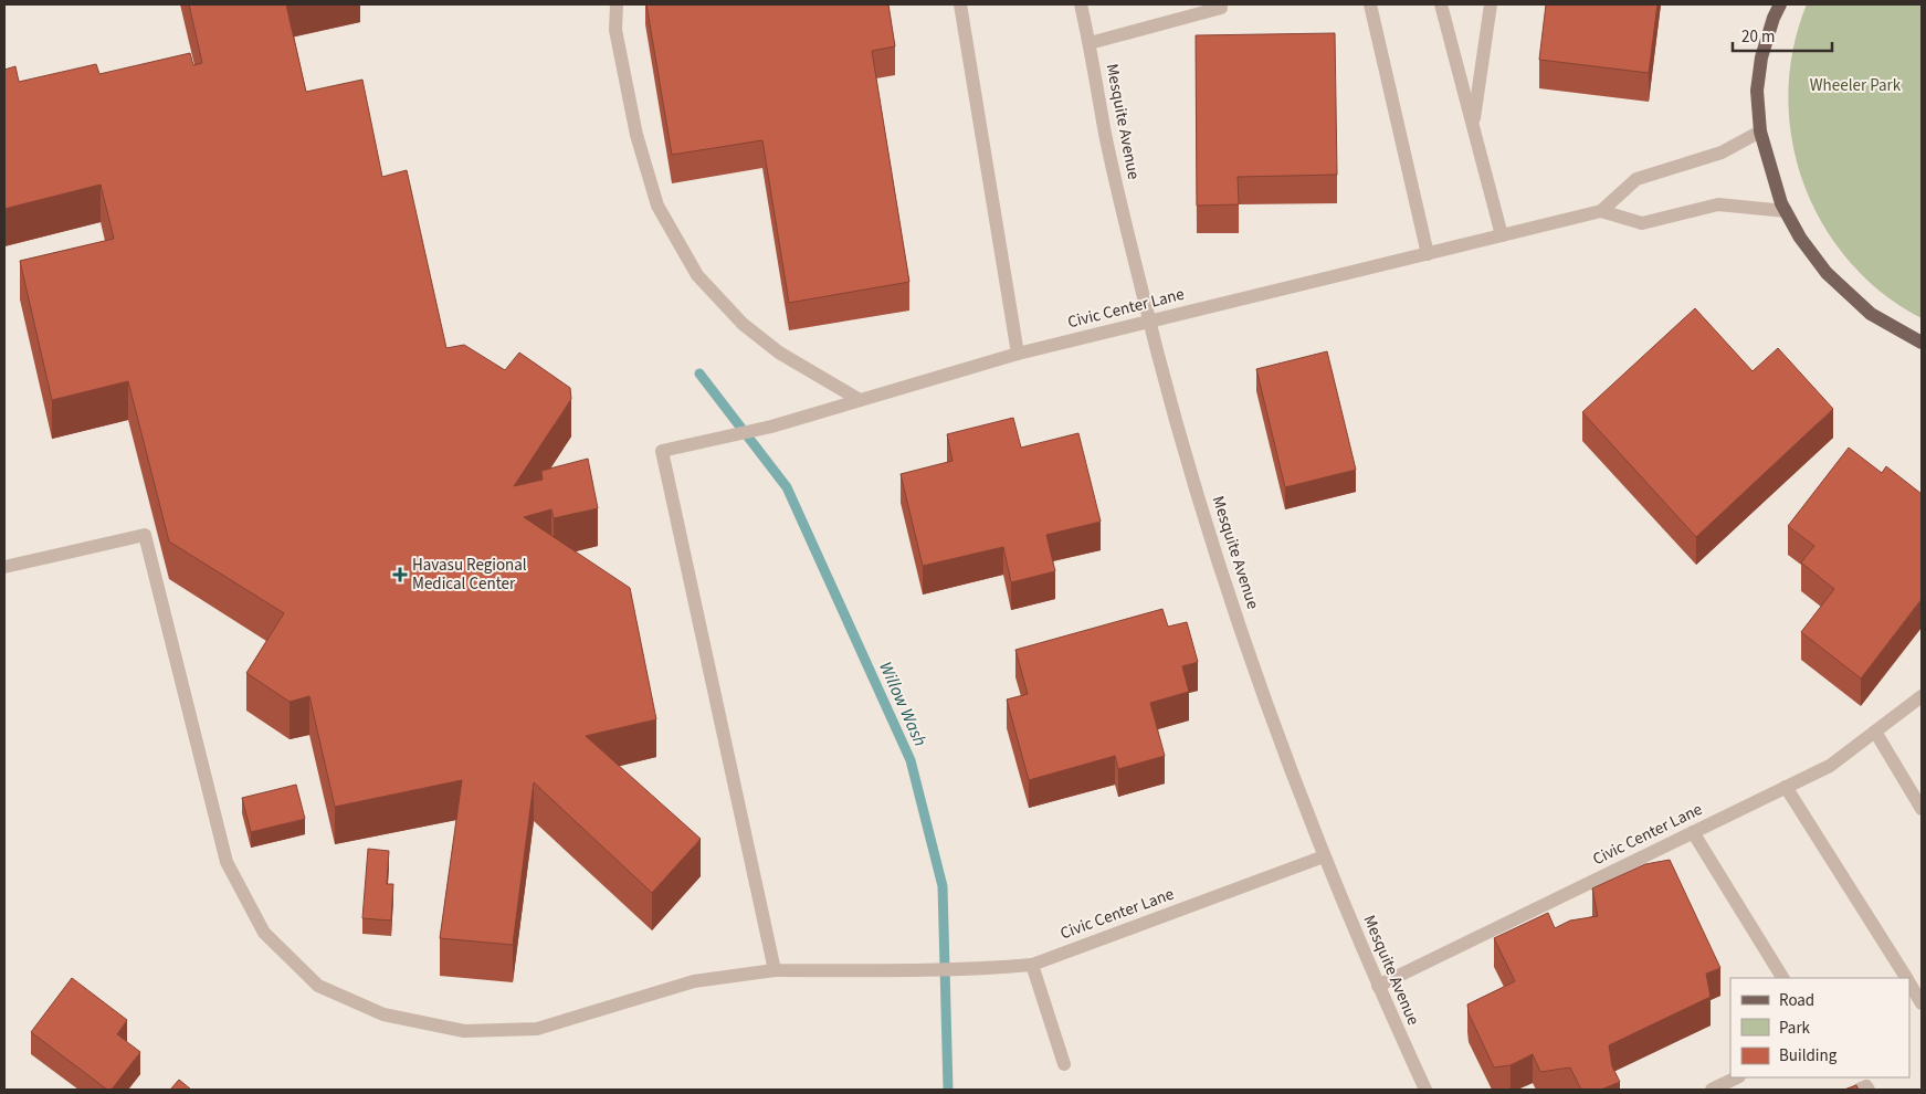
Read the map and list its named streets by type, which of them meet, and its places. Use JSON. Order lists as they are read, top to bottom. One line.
{"streets":{"street":["Mesquite Avenue","Civic Center Lane"]},"crossings":[["Mesquite Avenue","Civic Center Lane"]],"water":["Willow Wash"],"parks":["Wheeler Park"],"places":{"health":["Havasu Regional Medical Center"]},"legend":["Road","Park","Building"],"scale_bar":"20 m"}
